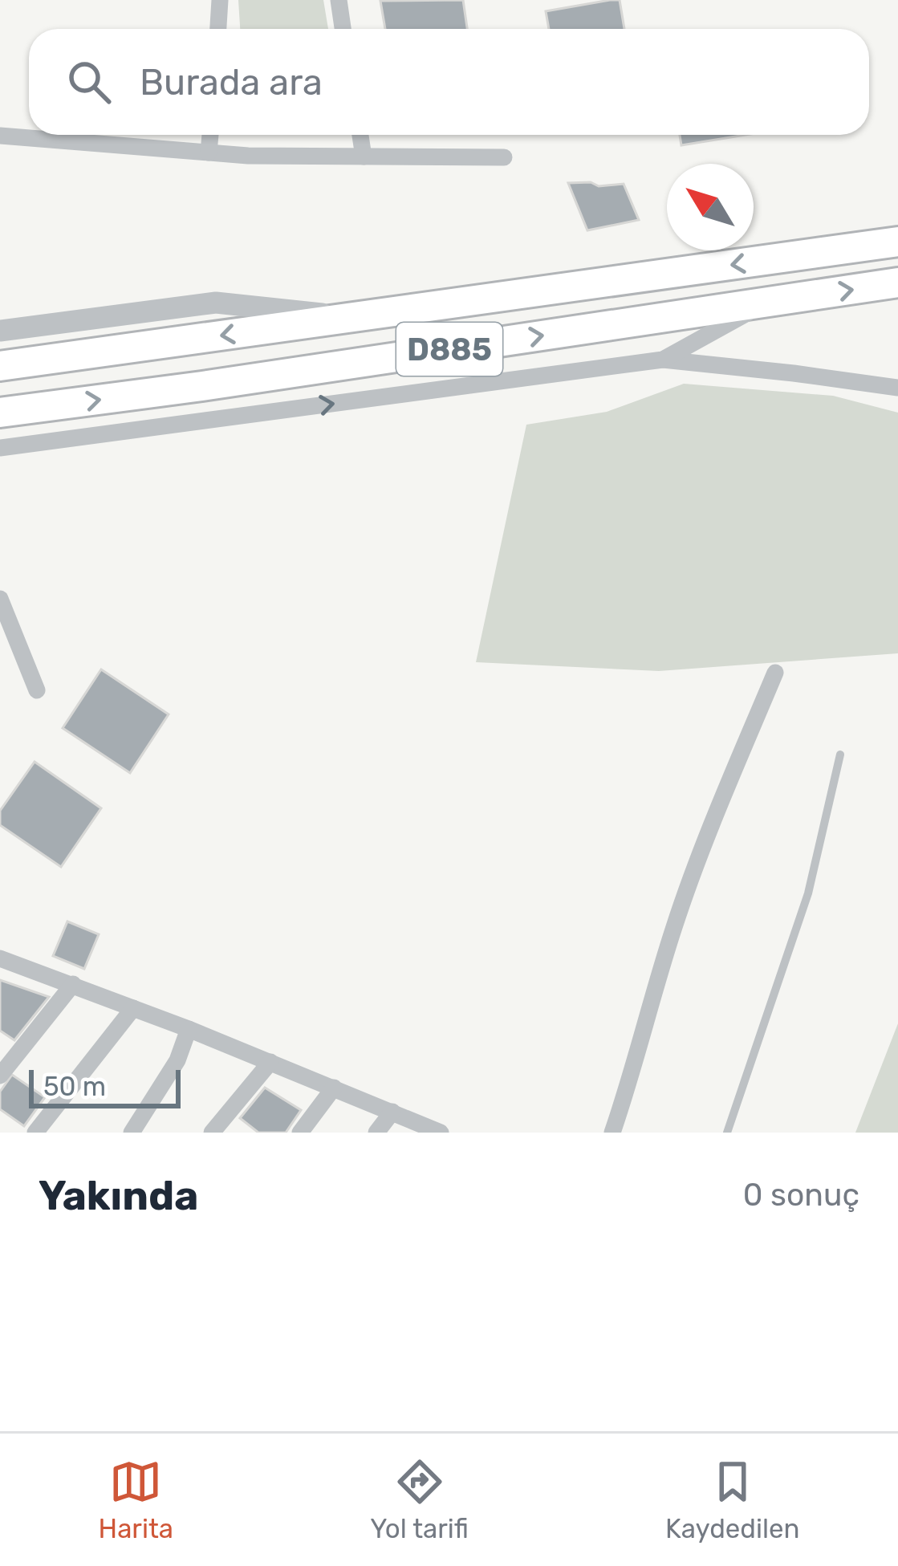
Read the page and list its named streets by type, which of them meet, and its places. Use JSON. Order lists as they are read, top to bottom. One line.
{"streets":{"highway":["D885"]},"scale_bar":"50 m","north":"top left","page":{"search":"Burada ara","scale":"50 m","heading":["Yakında","0 sonuç"],"nav":["Harita","Yol tarifi","Kaydedilen"]}}
